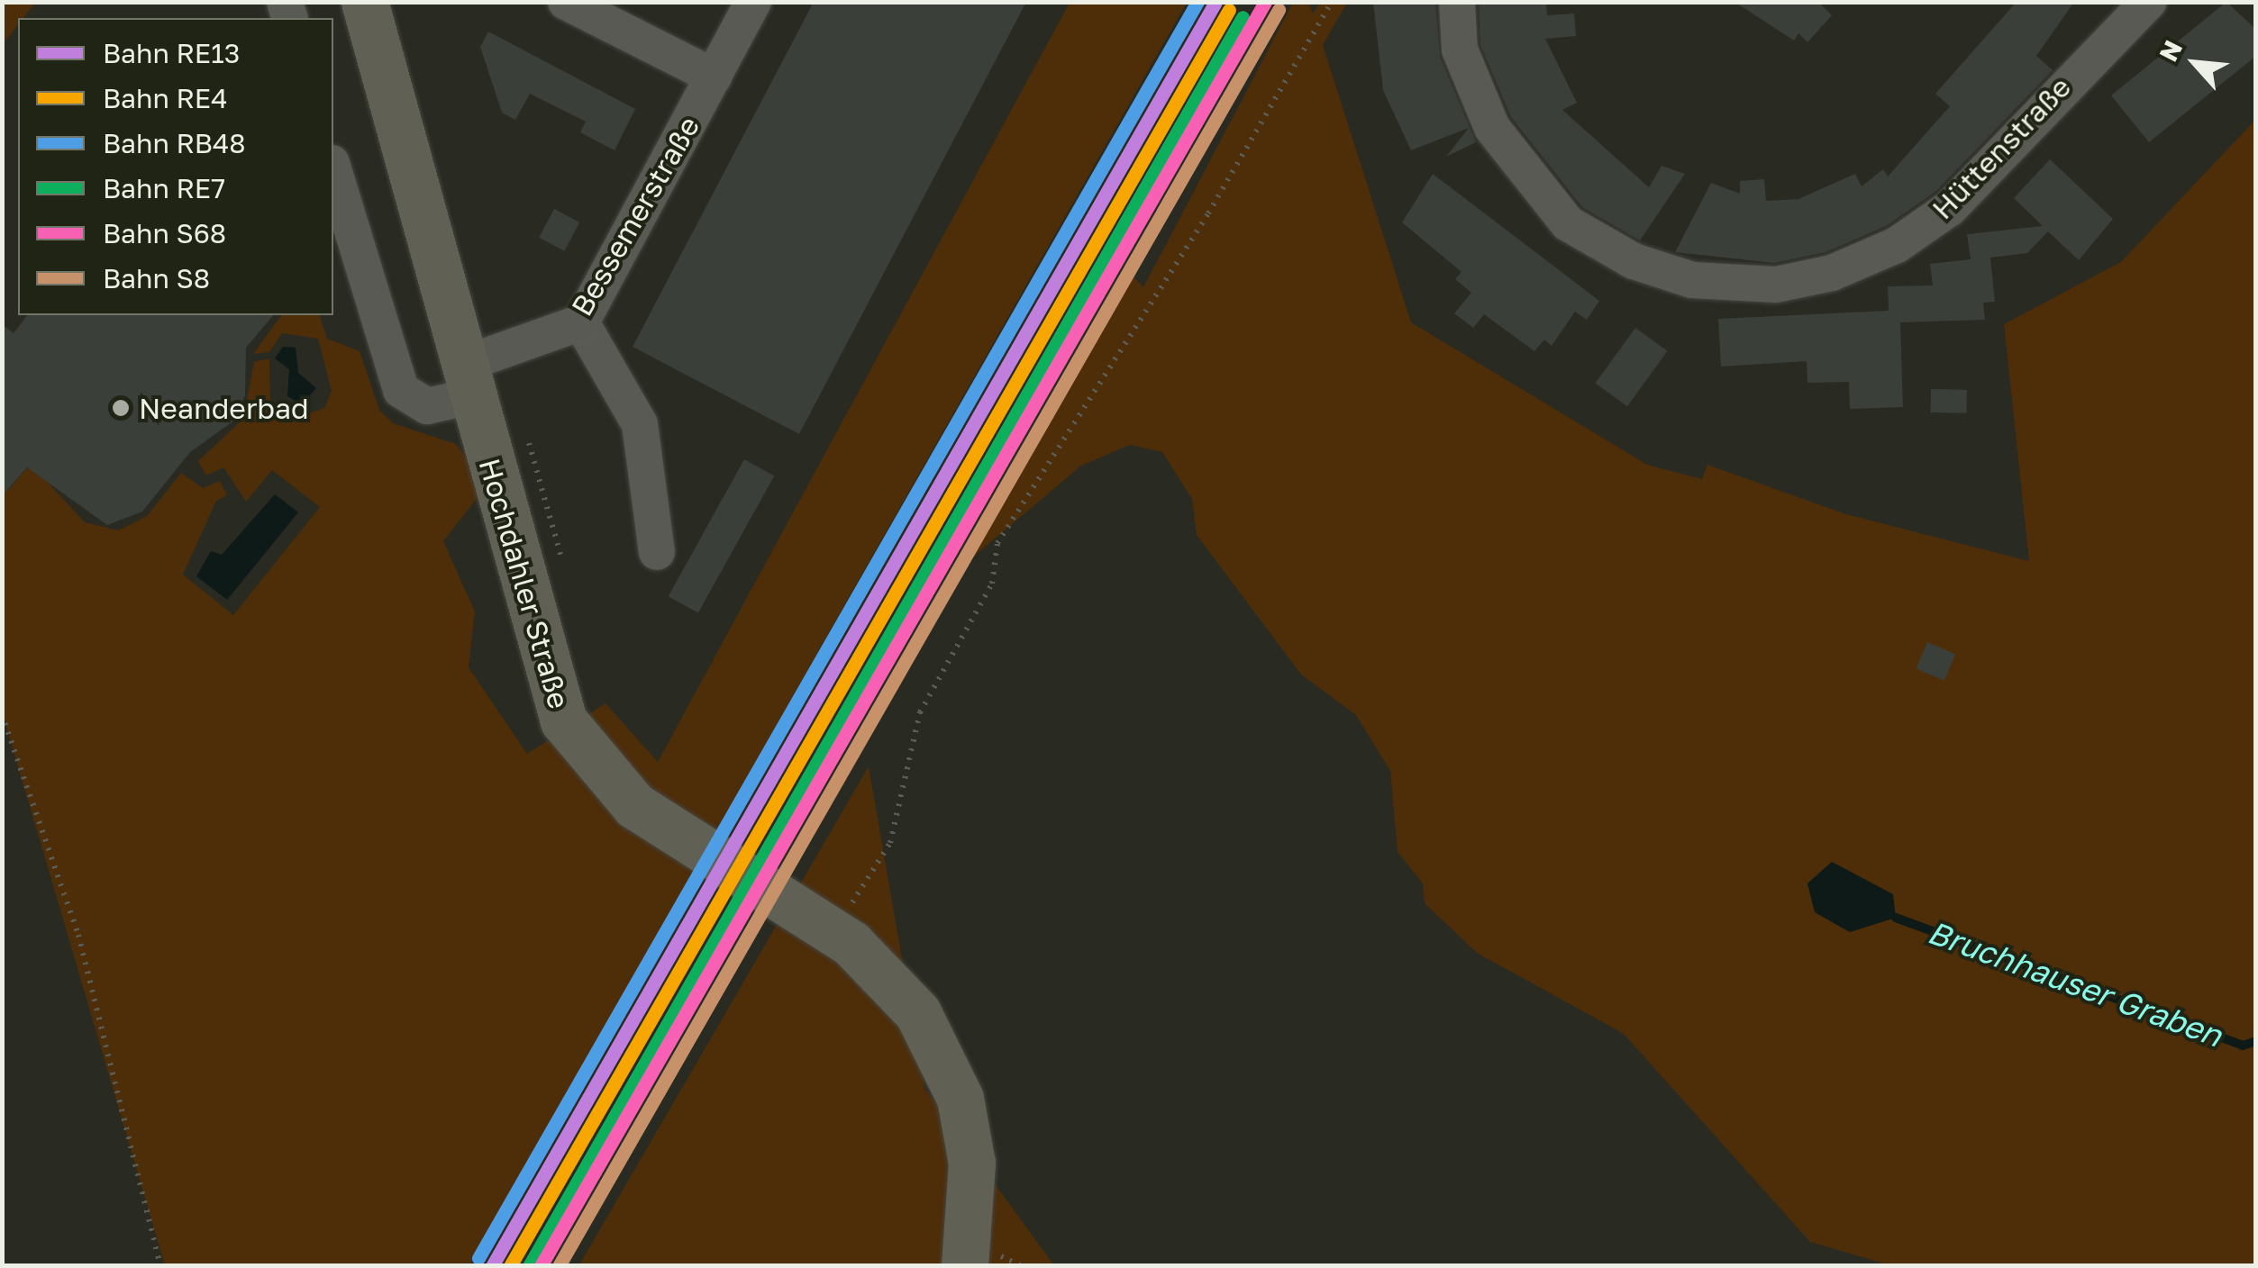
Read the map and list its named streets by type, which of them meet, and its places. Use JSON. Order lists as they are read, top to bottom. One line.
{"streets":{"main road":["Hochdahler Straße"],"street":["Hüttenstraße","Bessemerstraße"]},"crossings":[["Bessemerstraße","Hochdahler Straße"]],"water":["Bruchhauser Graben"],"places":["Neanderbad"],"lines":["rail line RE13","rail line RB48","rail line S68","rail line RE4","rail line S8","rail line RE7"],"legend":["Bahn RE13","Bahn RE4","Bahn RB48","Bahn RE7","Bahn S68","Bahn S8"],"north":"top left"}
